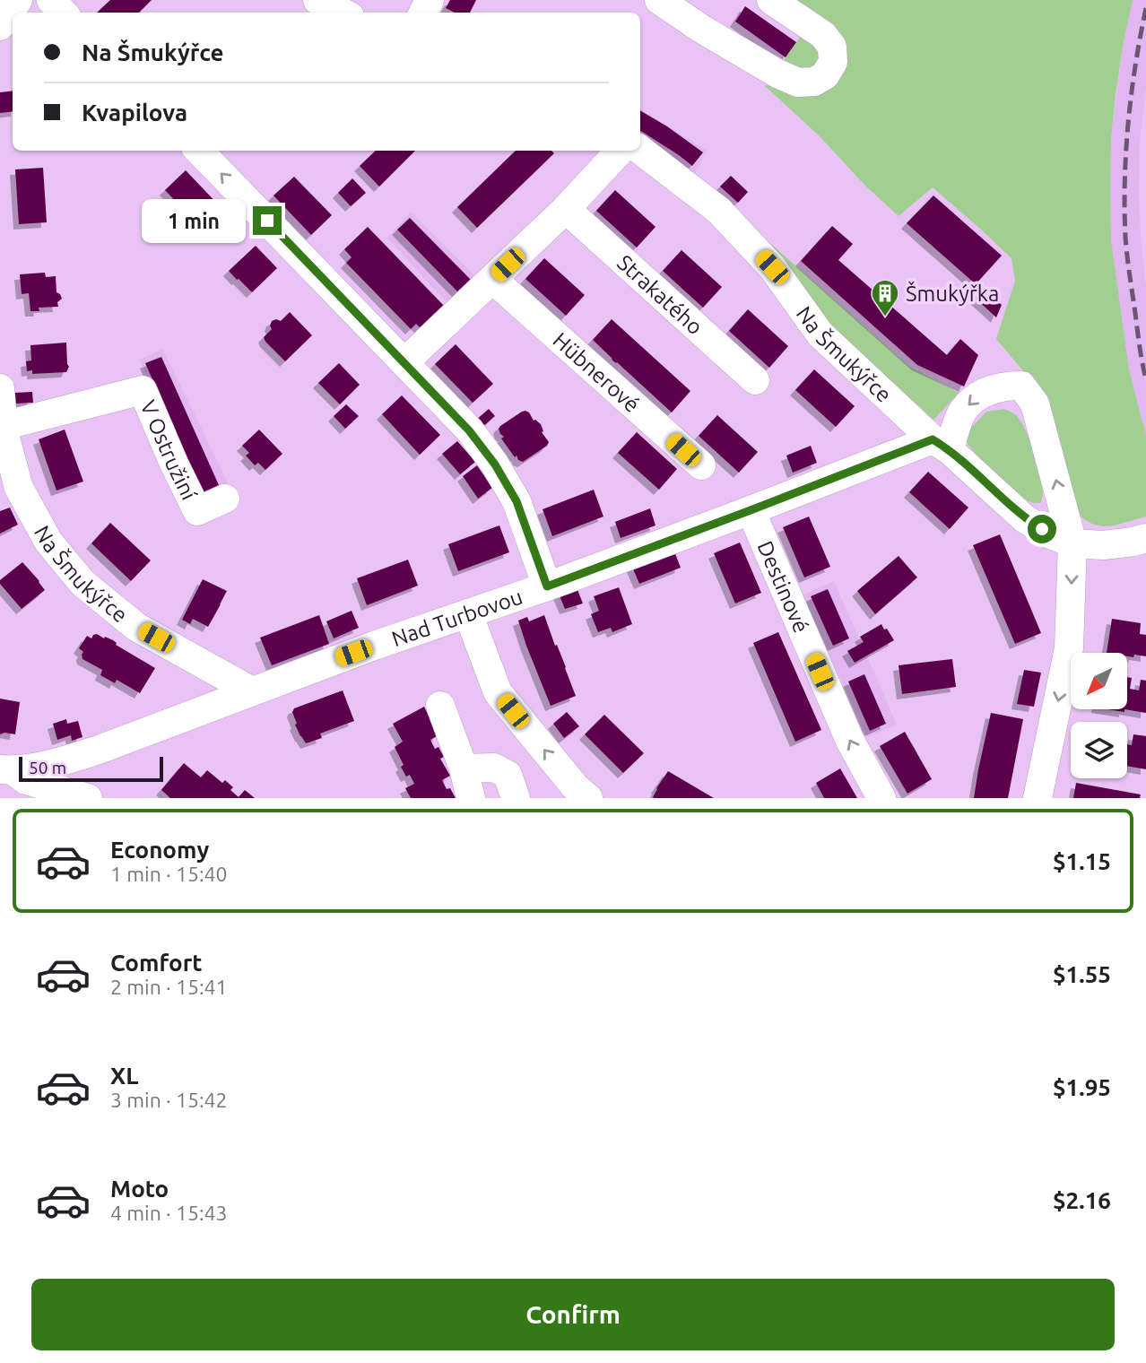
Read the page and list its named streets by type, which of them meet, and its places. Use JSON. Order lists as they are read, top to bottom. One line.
{"streets":{"street":["Strakatého","Na Šmukýřce","Hübnerové","V Ostružiní","Destinové","Nad Turbovou"]},"crossings":[["Na Šmukýřce","V Ostružiní"],["Na Šmukýřce","Nad Turbovou"],["Destinové","Nad Turbovou"]],"one_way":["Destinové"],"places":{"building":["Šmukýřka"]},"scale_bar":"50 m","north":"bottom left","page":{"banner":["Na Šmukýřce","Kvapilova"],"bubble":"1 min","scale":"50 m","list":[{"name":"Economy","note":"1 min · 15:40","value":"$1.15"},{"name":"Comfort","note":"2 min · 15:41","value":"$1.55"},{"name":"XL","note":"3 min · 15:42","value":"$1.95"},{"name":"Moto","note":"4 min · 15:43","value":"$2.16"}],"buttons":"Confirm"}}
